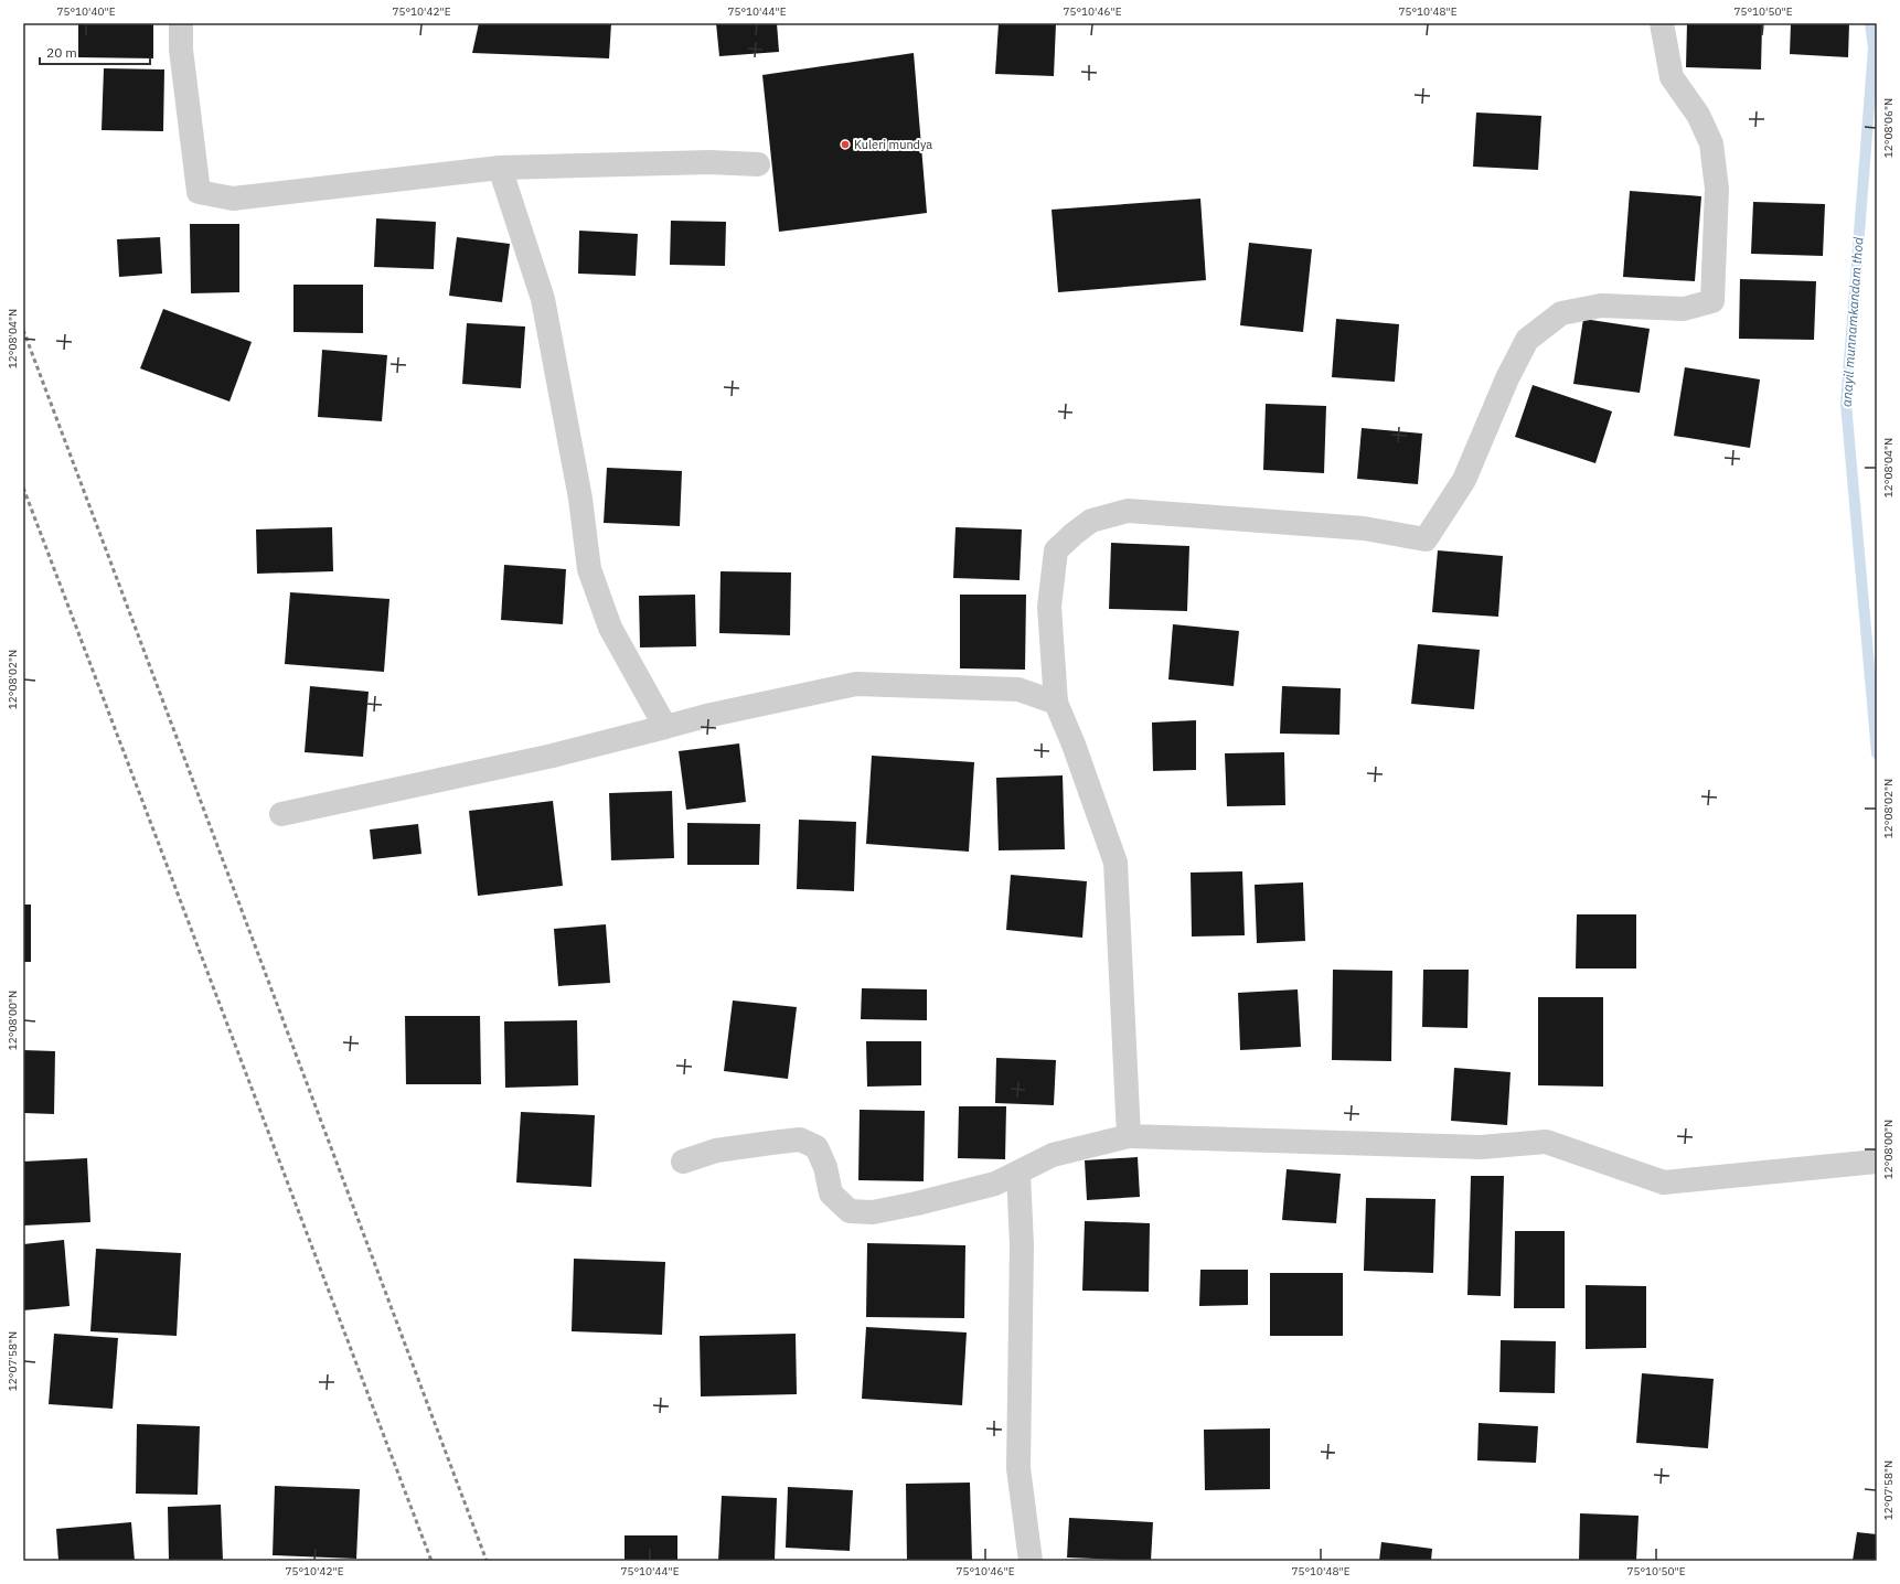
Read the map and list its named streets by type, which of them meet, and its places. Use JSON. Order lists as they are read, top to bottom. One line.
{"water":["anayil munnamkandam thod"],"places":["Kuleri mundya"],"scale_bar":"20 m","coordinates":["75°10'40\"E","75°10'42\"E","75°10'44\"E","75°10'46\"E","75°10'48\"E","75°10'50\"E","12°08'06\"N","12°08'04\"N","12°08'02\"N","12°08'00\"N","12°07'58\"N"]}
